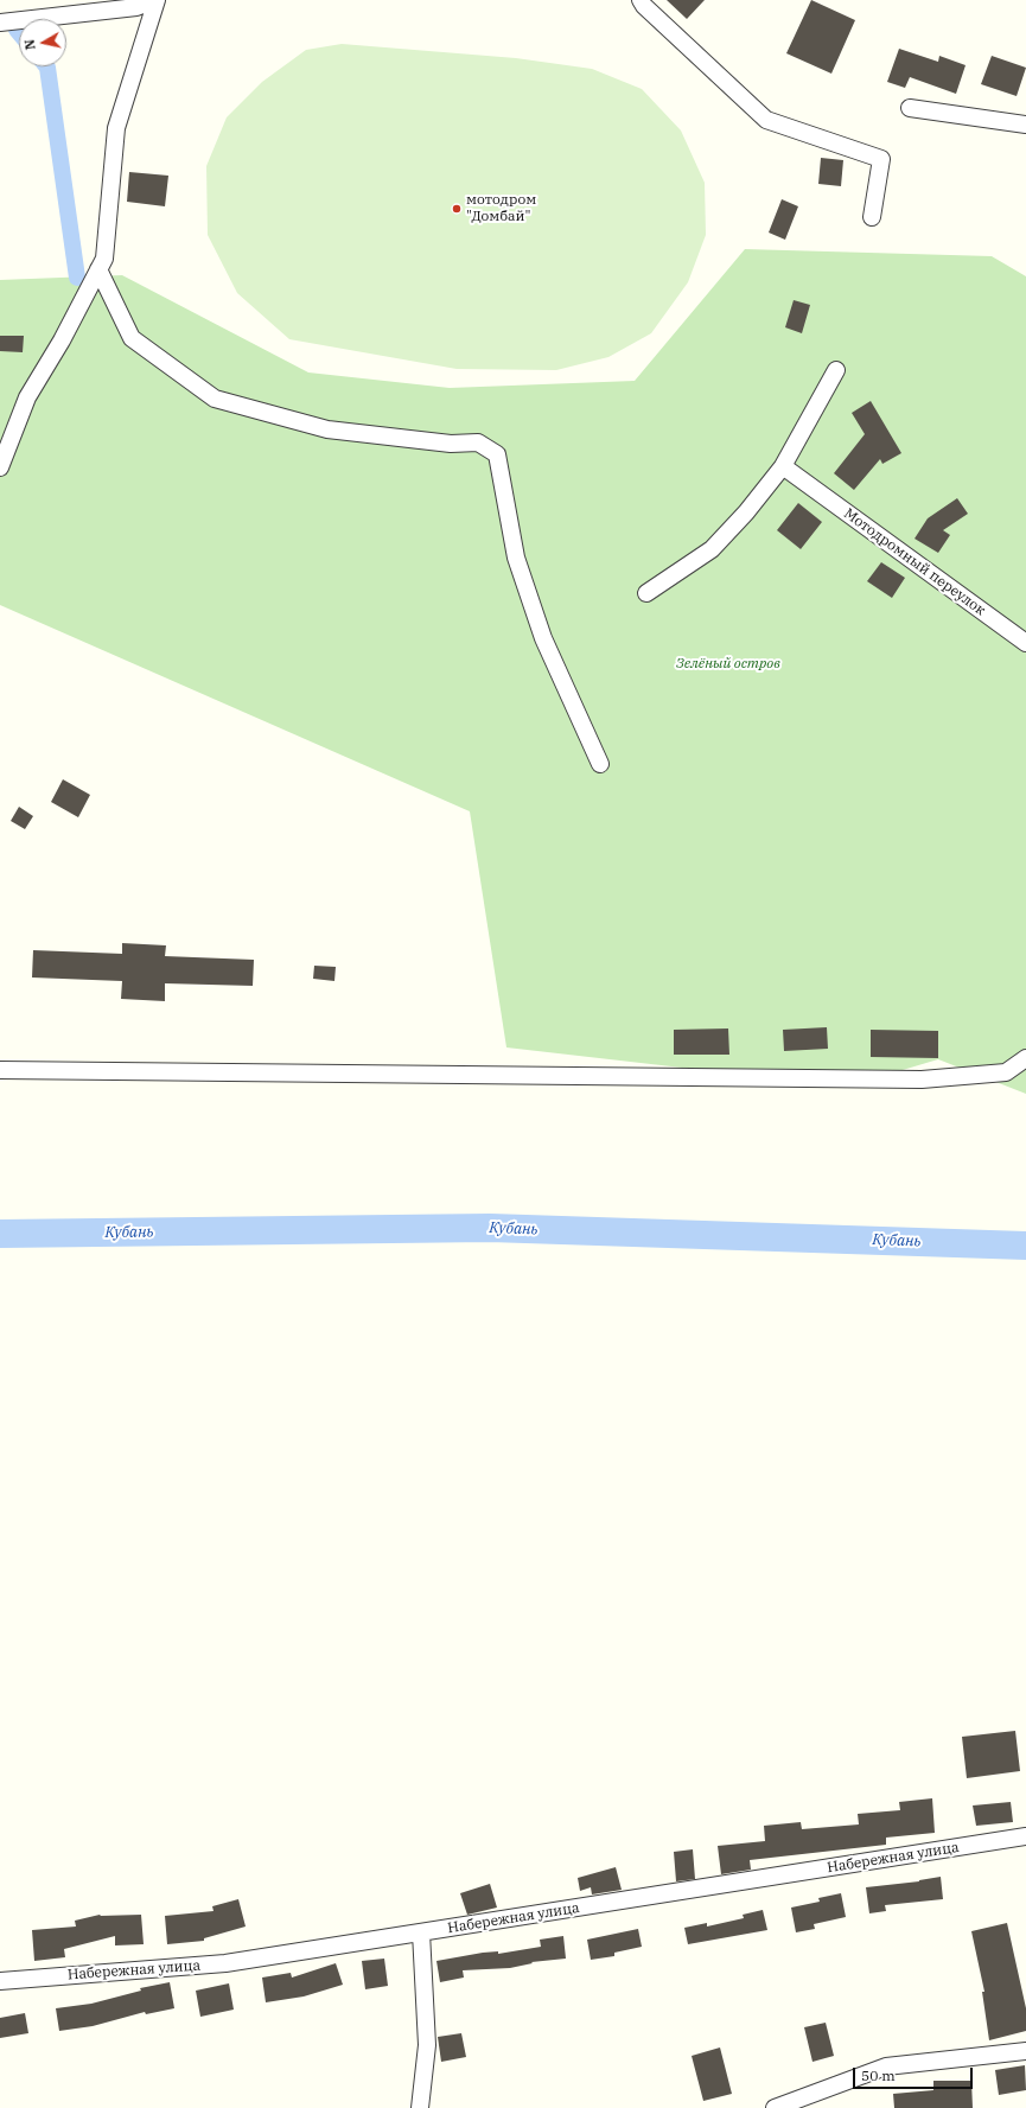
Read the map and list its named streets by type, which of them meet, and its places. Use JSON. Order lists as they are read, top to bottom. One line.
{"streets":{"street":["Мотодромный переулок","Набережная улица"]},"water":["Кубань"],"parks":["Зелёный остров"],"places":["мотодром \"Домбай\""],"scale_bar":"50 m","north":"left"}
